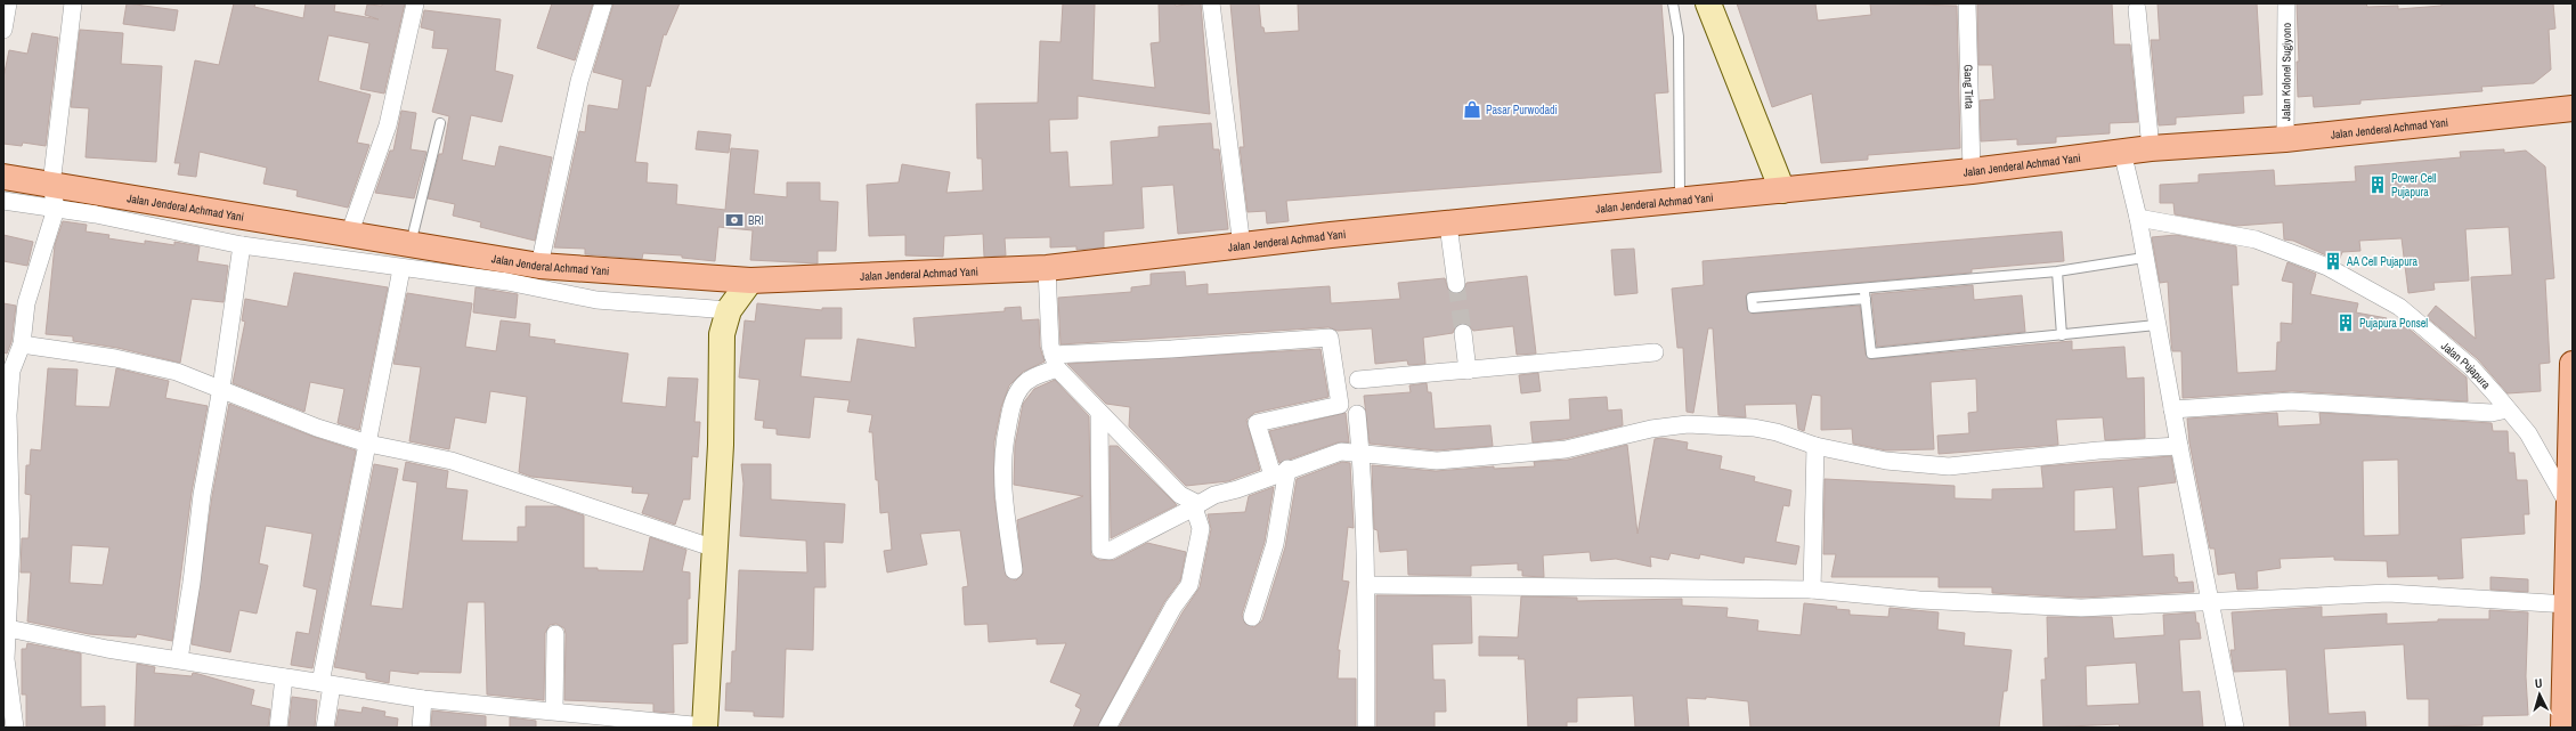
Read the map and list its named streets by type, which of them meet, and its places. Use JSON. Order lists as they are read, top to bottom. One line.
{"streets":{"main road":["Jalan Jenderal Achmad Yani"],"street":["Jalan Kolonel Sugiyono","Gang Tirta","Jalan Pujapura"]},"crossings":[["Jalan Kolonel Sugiyono","Jalan Jenderal Achmad Yani"],["Gang Tirta","Jalan Jenderal Achmad Yani"]],"places":{"shop":["Pasar Purwodadi"],"building":["Power Cell Pujapura","AA Cell Pujapura","Pujapura Ponsel"],"bank":["BRI"]},"north":"top"}
